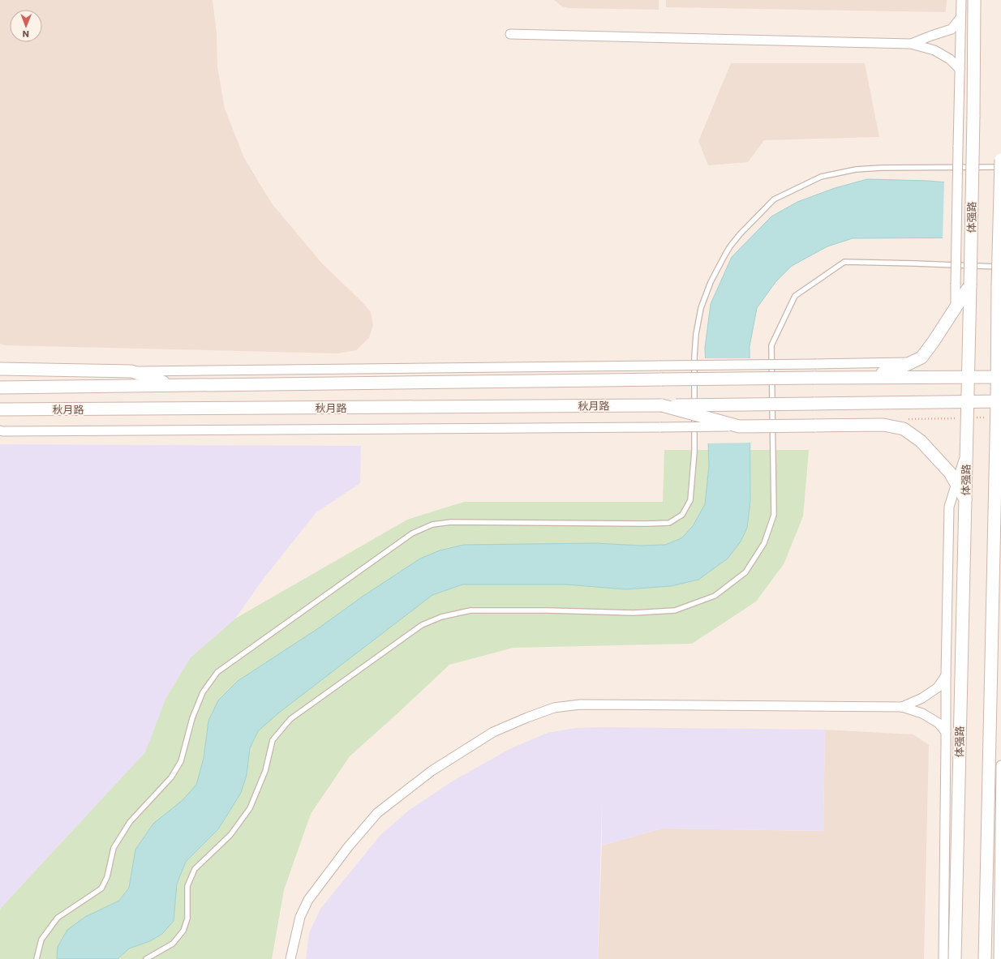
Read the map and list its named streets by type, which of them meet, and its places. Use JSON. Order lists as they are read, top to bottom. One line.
{"streets":{"main road":["体强路","秋月路"]},"crossings":[["体强路","秋月路"]],"north":"bottom"}
